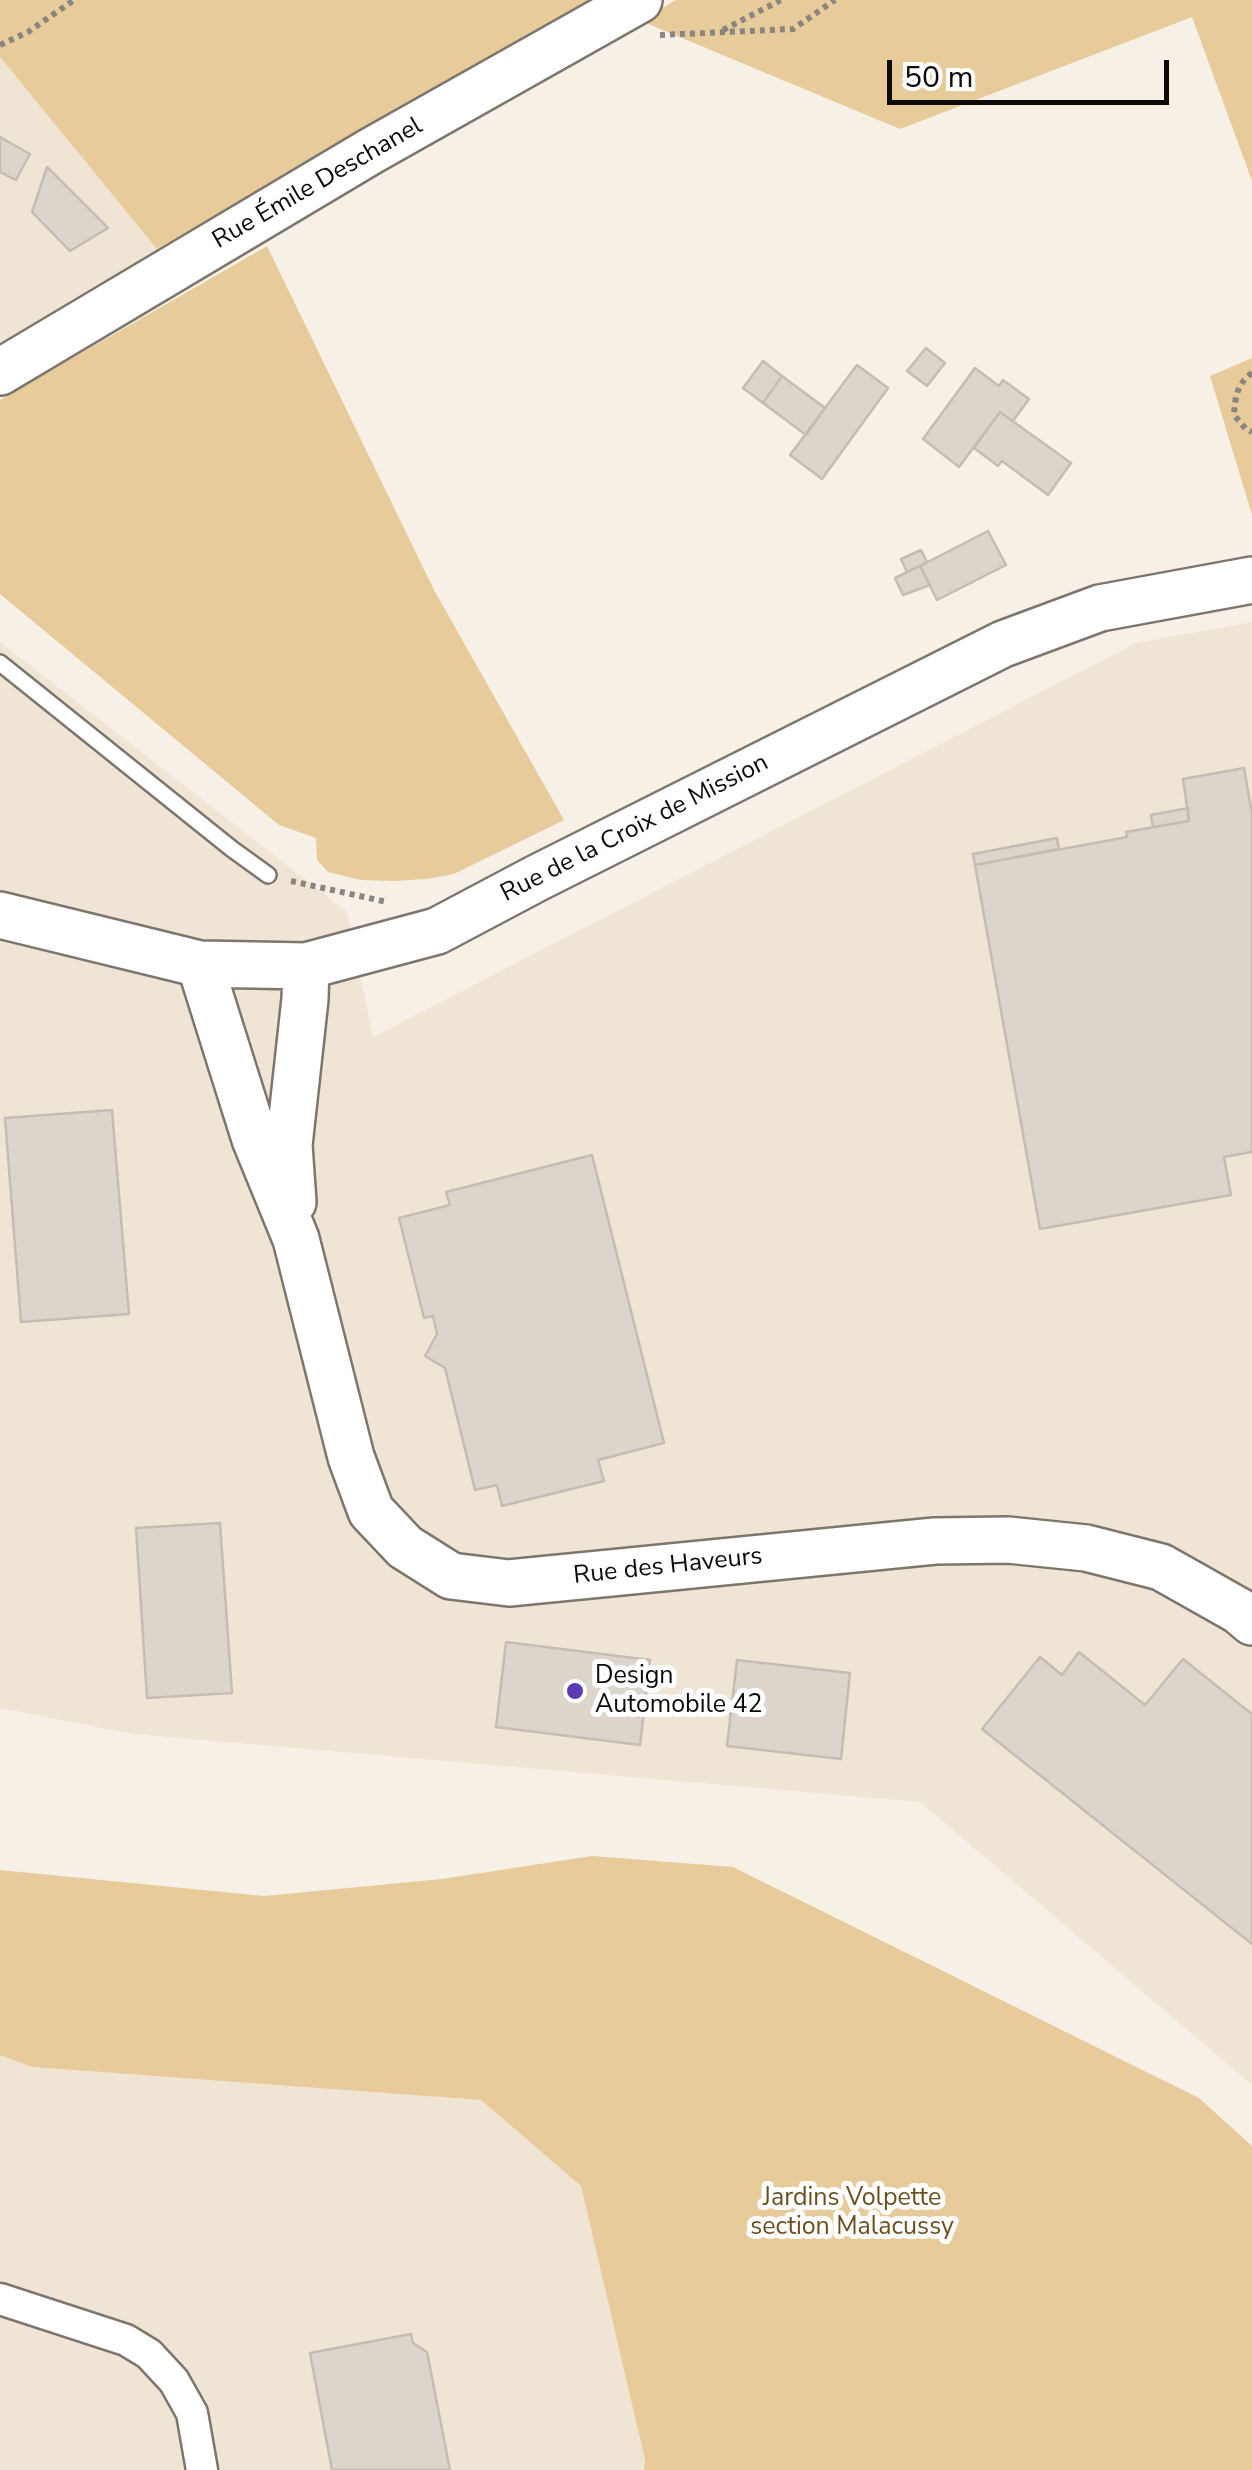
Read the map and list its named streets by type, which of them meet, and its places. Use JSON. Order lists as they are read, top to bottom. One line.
{"streets":{"main road":["Rue Émile Deschanel","Rue de la Croix de Mission","Rue des Haveurs"]},"crossings":[["Rue de la Croix de Mission","Rue des Haveurs"]],"parks":["Jardins Volpette section Malacussy"],"places":["Design Automobile 42"],"scale_bar":"50 m"}
